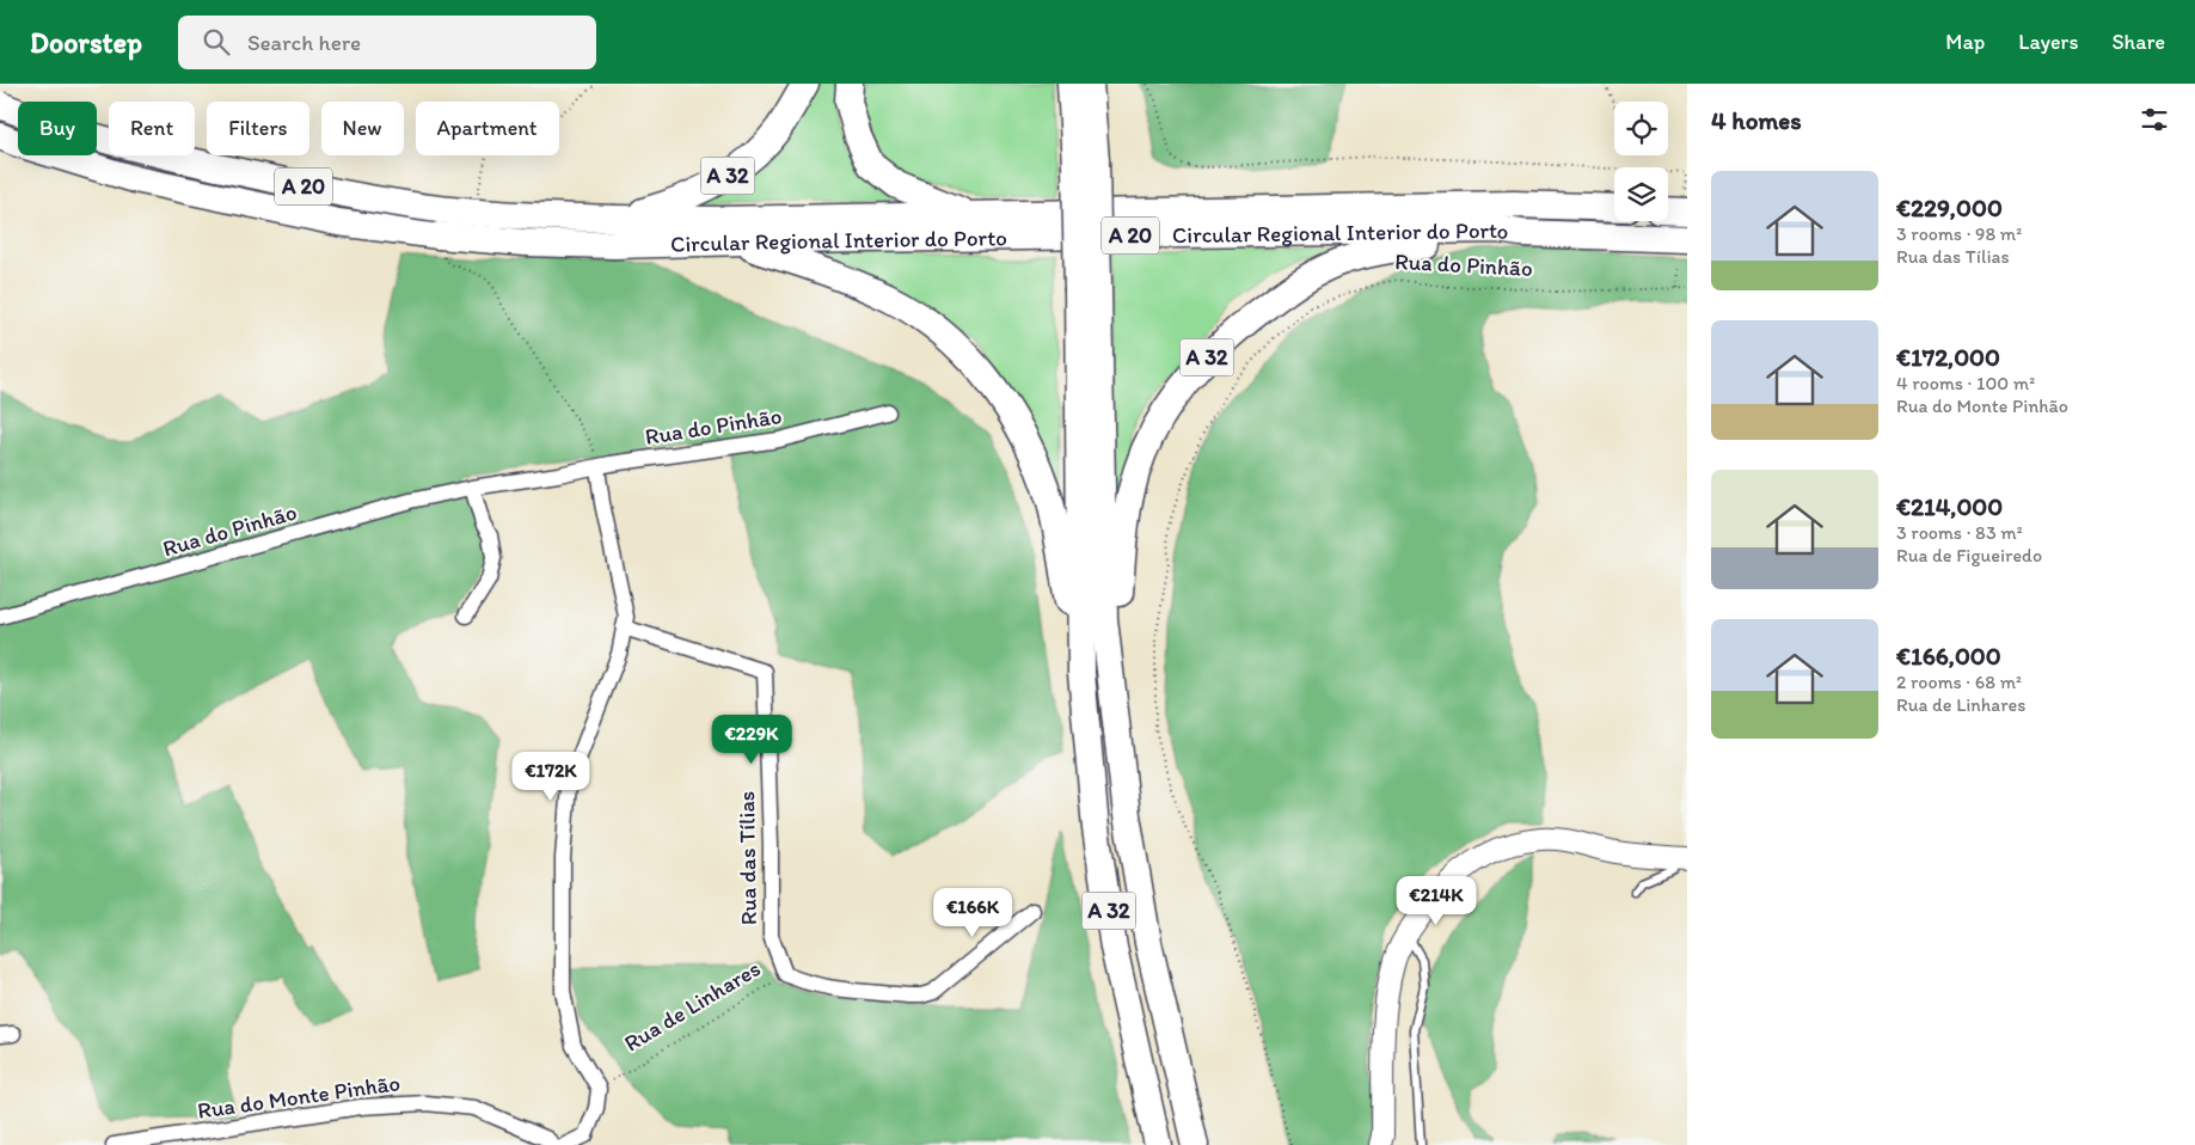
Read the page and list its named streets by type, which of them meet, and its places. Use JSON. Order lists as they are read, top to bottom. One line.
{"streets":{"highway":["A 32","A 20","Circular Regional Interior do Porto"],"street":["Rua do Pinhão","Rua das Tílias","Rua de Linhares","Rua do Monte Pinhão"]},"crossings":[["A 32","Circular Regional Interior do Porto"],["Rua das Tílias","Rua de Linhares"]],"page":{"header":"Doorstep","search":"Search here","nav":["Map","Layers","Share"],"heading":"4 homes","chip":["Buy","Rent","Filters","New","Apartment"],"list":[{"name":"€229,000","note":"3 rooms · 98 m² · Rua das Tílias"},{"name":"€172,000","note":"4 rooms · 100 m² · Rua do Monte Pinhão"},{"name":"€214,000","note":"3 rooms · 83 m² · Rua de Figueiredo"},{"name":"€166,000","note":"2 rooms · 68 m² · Rua de Linhares"}],"price":["€229K","€172K","€214K","€166K"]}}
